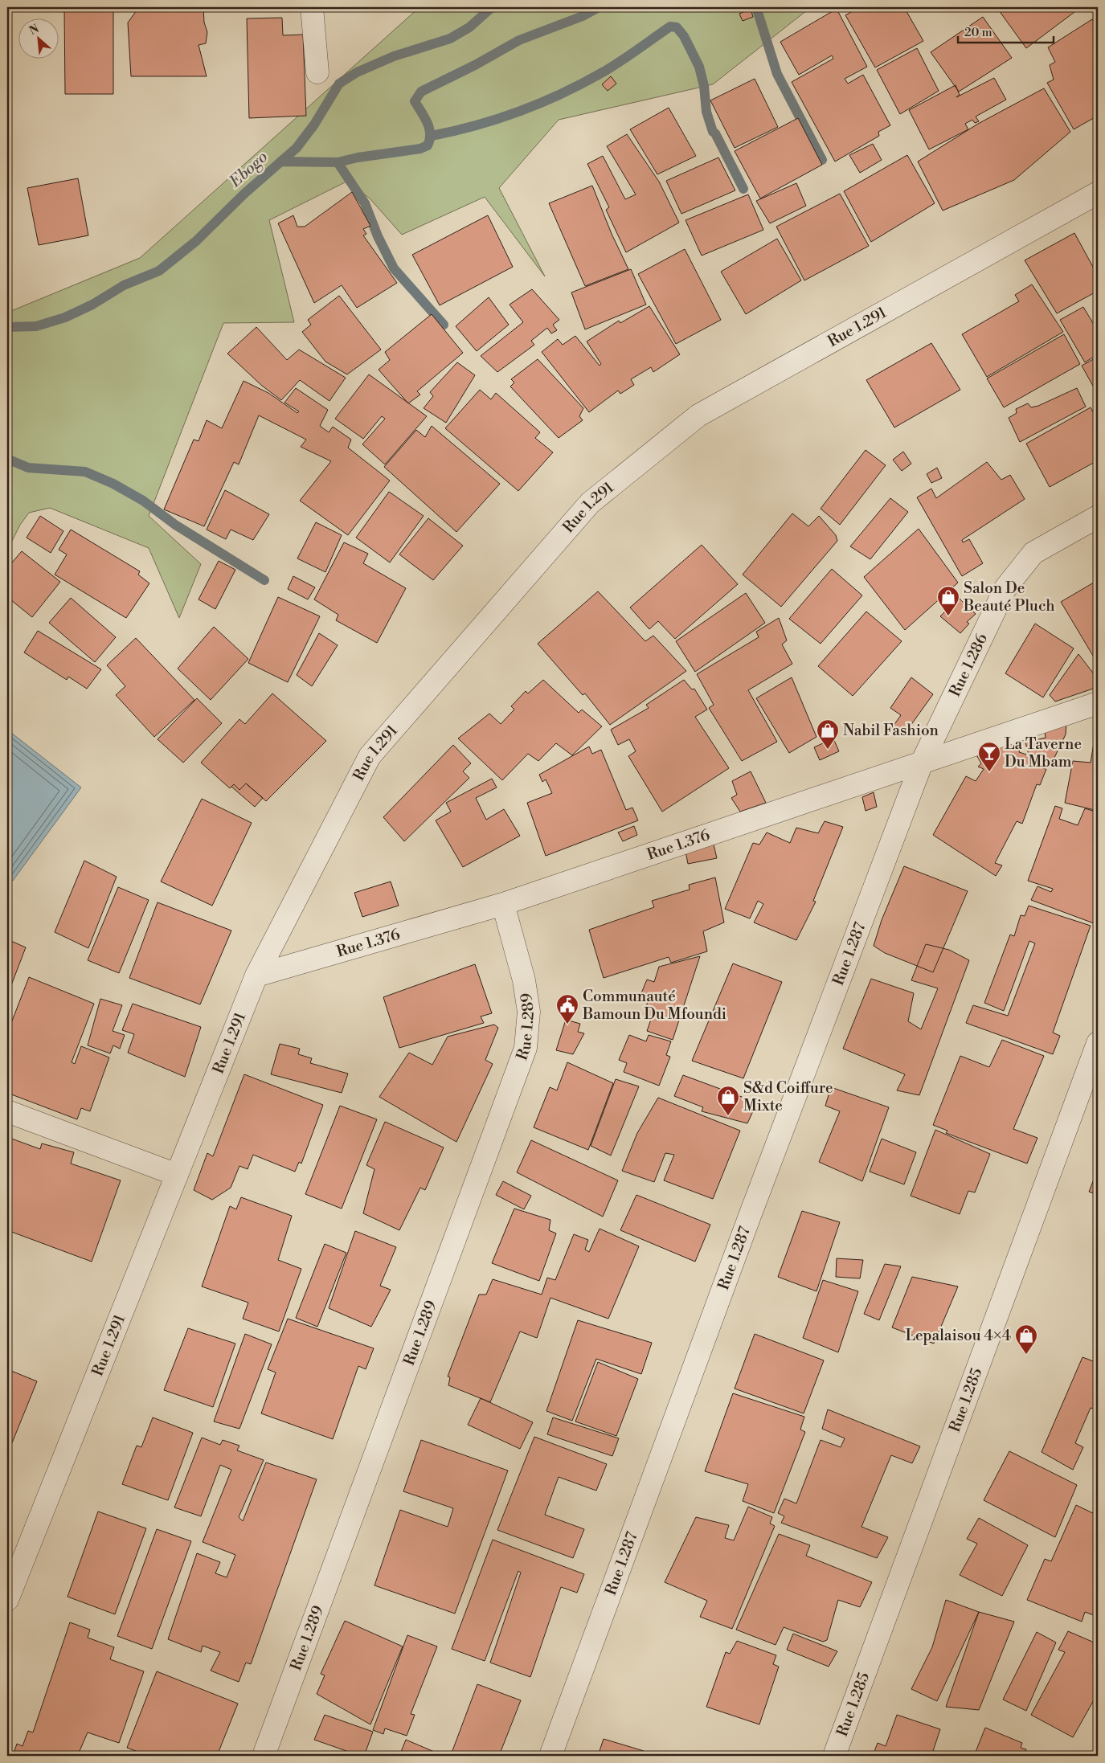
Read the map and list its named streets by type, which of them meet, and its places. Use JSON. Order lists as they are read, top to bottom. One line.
{"streets":{"street":["Rue 1.291","Rue 1.286","Rue 1.376","Rue 1.287","Rue 1.289","Rue 1.285"]},"crossings":[["Rue 1.291","Rue 1.376"],["Rue 1.286","Rue 1.376"],["Rue 1.286","Rue 1.287"],["Rue 1.376","Rue 1.287"],["Rue 1.376","Rue 1.289"]],"water":["Ebogo"],"places":{"shop":["Salon De Beauté Pluch","Nabil Fashion","S&d Coiffure Mixte","Lepalaisou 4×4"],"bar":["La Taverne Du Mbam"],"public building":["Communauté Bamoun Du Mfoundi"]},"scale_bar":"20 m","north":"top left"}
